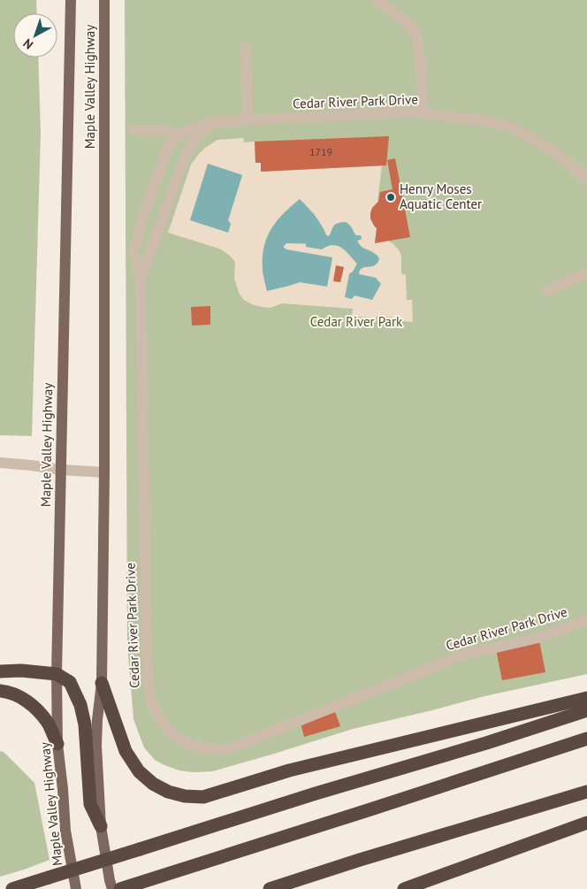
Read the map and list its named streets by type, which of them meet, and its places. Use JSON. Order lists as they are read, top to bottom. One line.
{"streets":{"main road":["Maple Valley Highway"],"street":["Cedar River Park Drive"]},"parks":["Cedar River Park"],"places":["Henry Moses Aquatic Center"],"house_numbers":["1719"],"north":"bottom left"}
